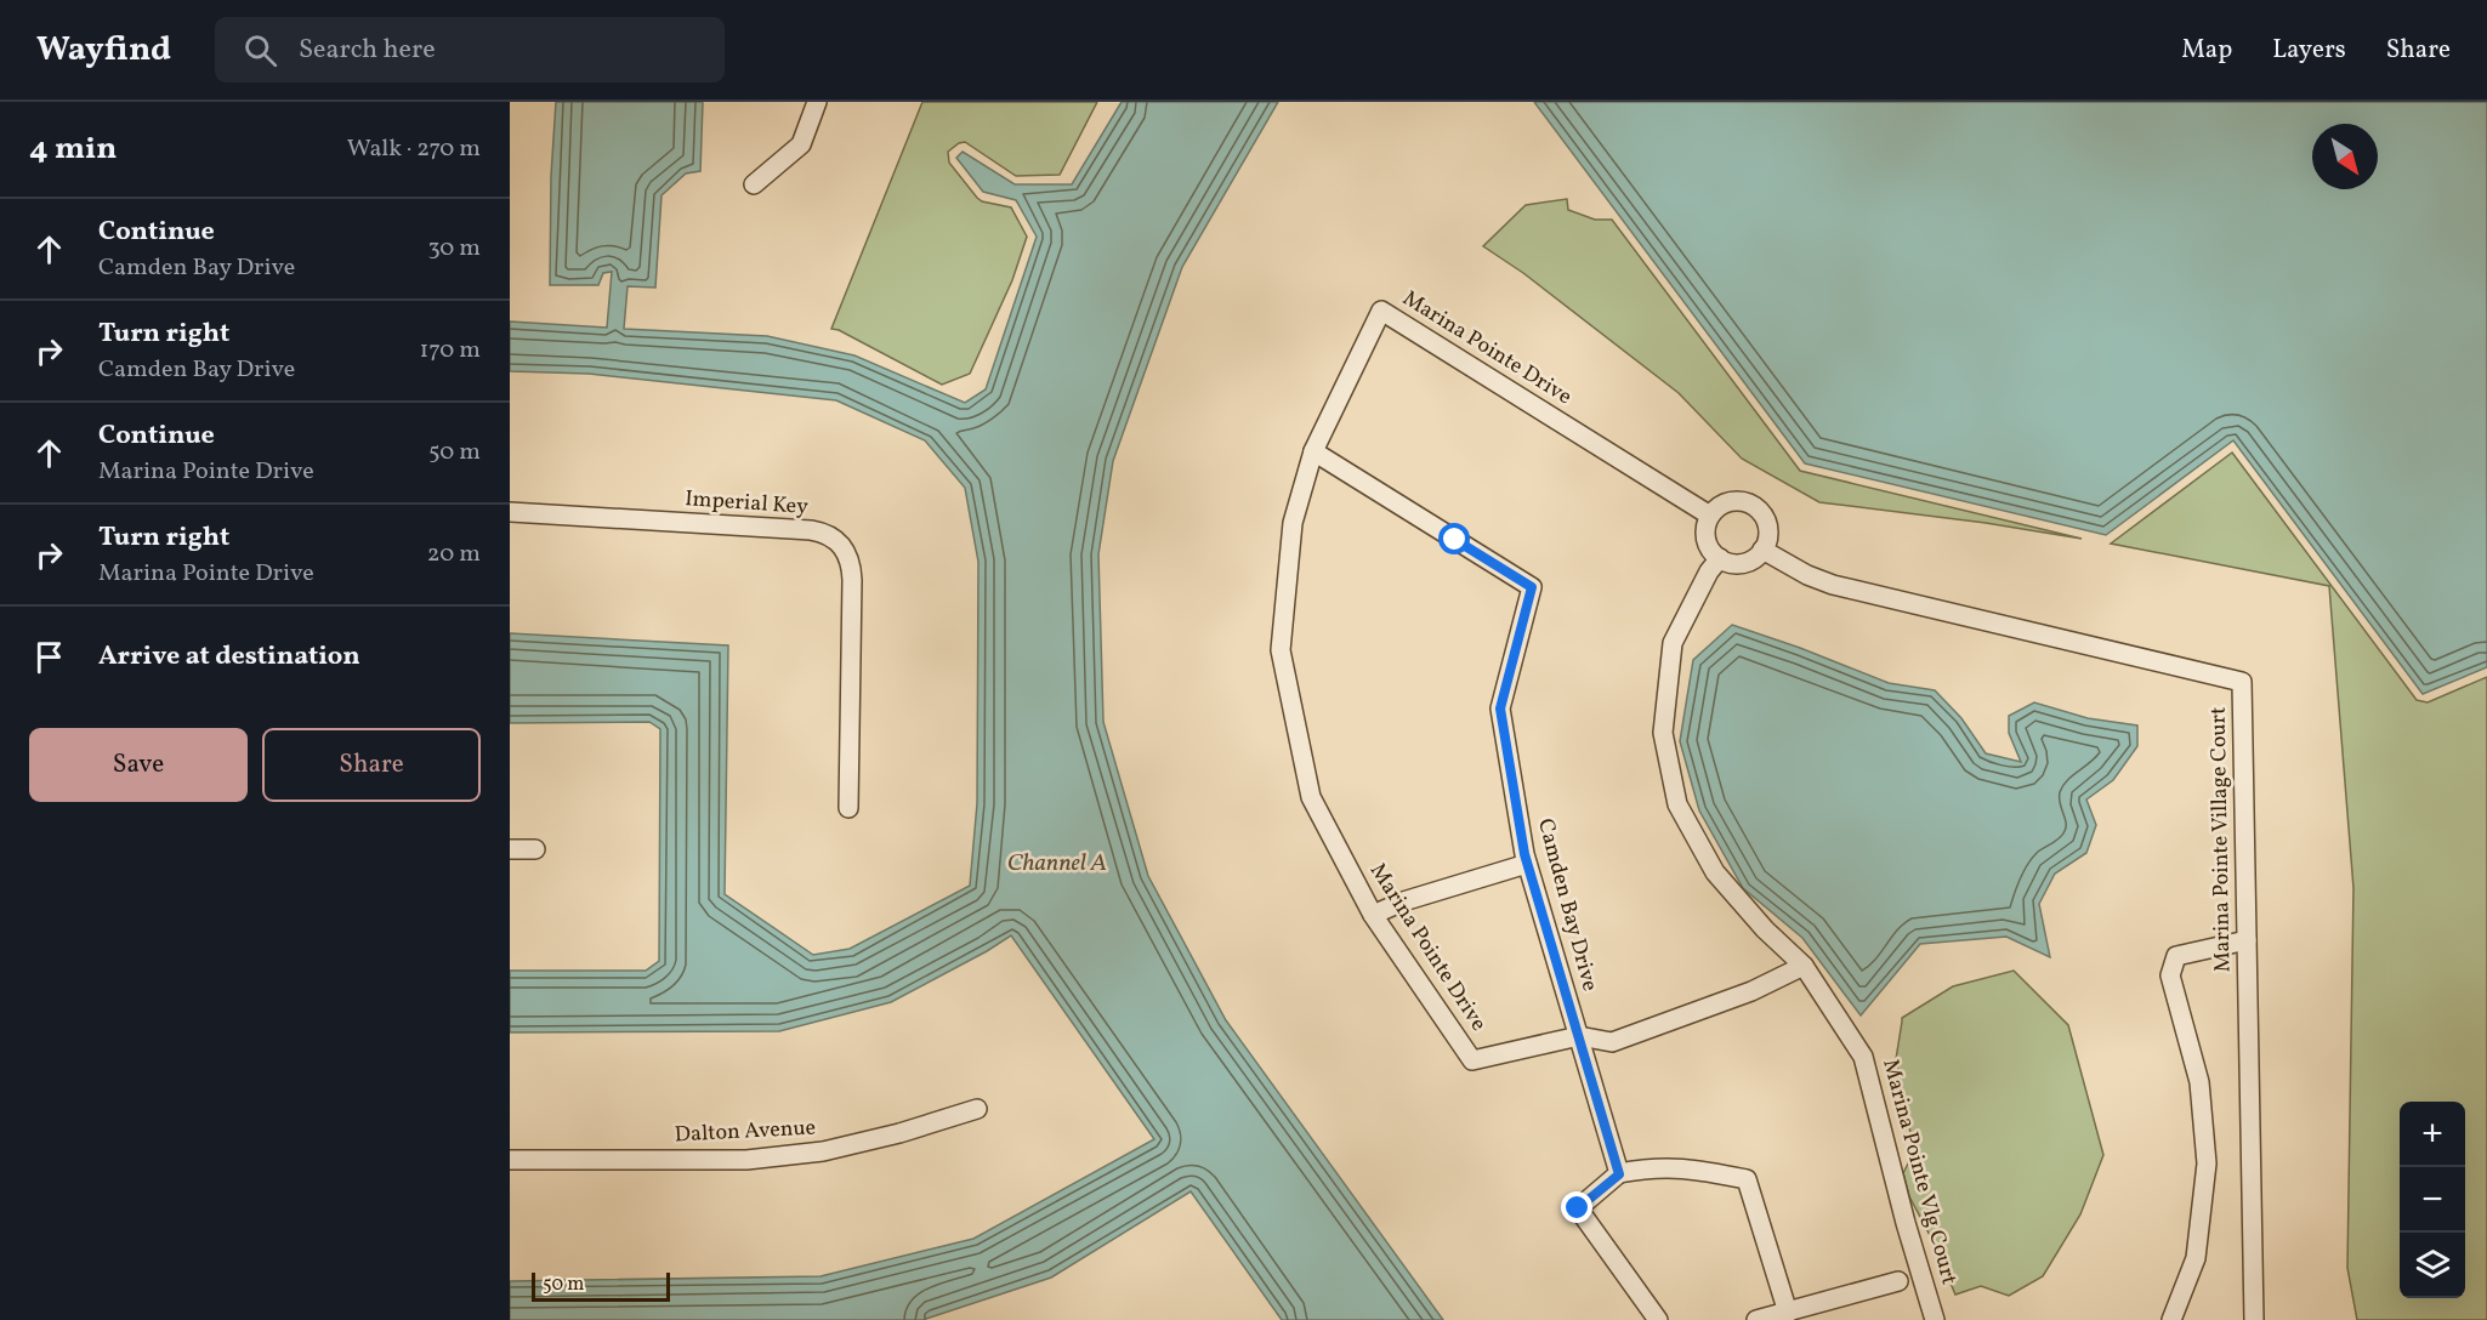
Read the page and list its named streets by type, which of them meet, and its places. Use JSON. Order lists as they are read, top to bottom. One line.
{"streets":{"street":["Marina Pointe Drive","Imperial Key","Marina Pointe Village Court","Camden Bay Drive","Dalton Avenue","Marina Pointe Vlg Court"]},"crossings":[["Marina Pointe Drive","Marina Pointe Village Court"],["Marina Pointe Drive","Camden Bay Drive"]],"water":["Channel A"],"scale_bar":"50 m","north":"bottom right","page":{"header":"Wayfind","search":"Search here","nav":["Map","Layers","Share"],"heading":["4 min","Walk · 270 m"],"list":[["Continue","Camden Bay Drive","30 m"],["Turn right","Camden Bay Drive","170 m"],["Continue","Marina Pointe Drive","50 m"],["Turn right","Marina Pointe Drive","20 m"],"Arrive at destination"],"buttons":["Save","Share"],"map_buttons":["+","−"],"scale":"50 m"}}
